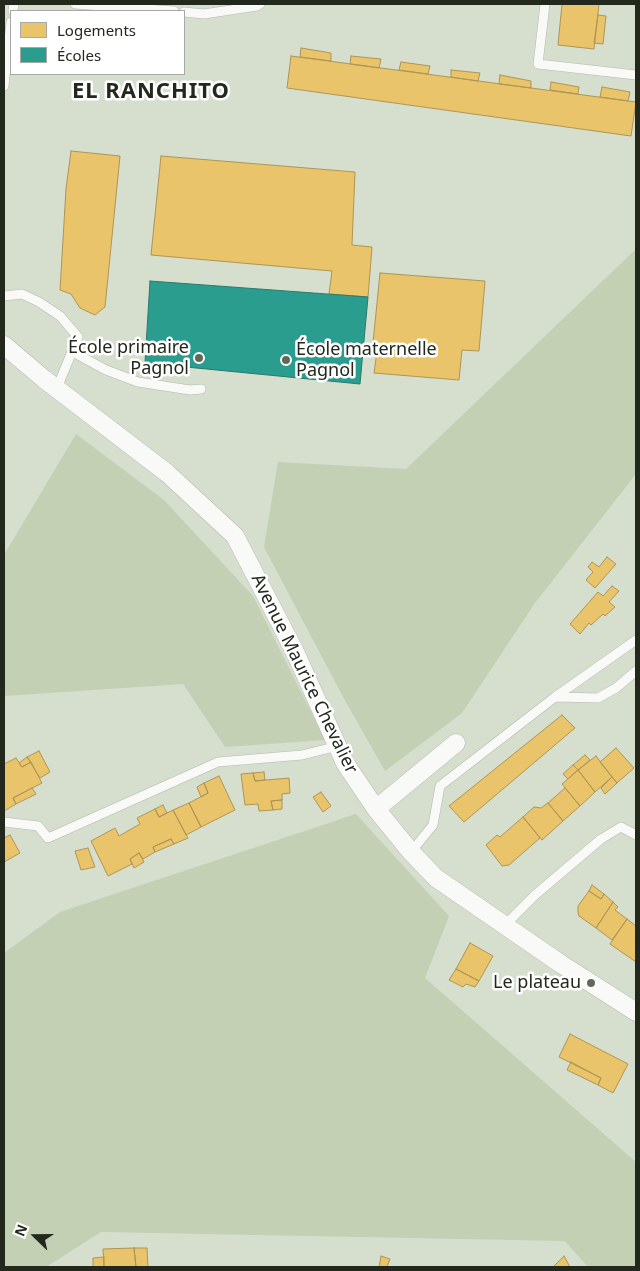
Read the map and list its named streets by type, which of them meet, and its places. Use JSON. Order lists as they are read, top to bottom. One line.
{"streets":{"street":["Avenue Maurice Chevalier"]},"districts":["EL RANCHITO"],"places":["École primaire Pagnol","École maternelle Pagnol","Le plateau"],"legend":["Logements","Écoles"],"north":"left"}
